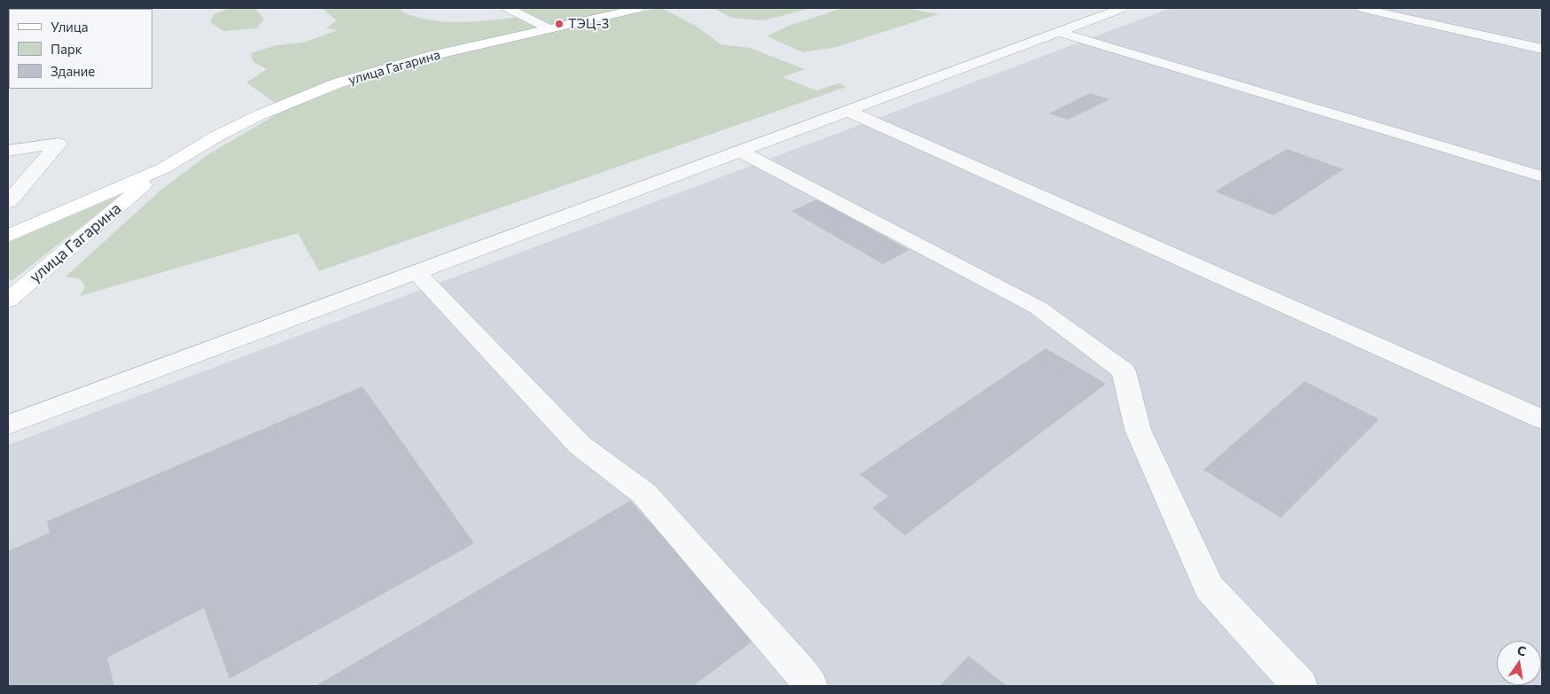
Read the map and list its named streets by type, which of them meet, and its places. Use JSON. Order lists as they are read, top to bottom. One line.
{"streets":{"main road":["улица Гагарина"]},"places":["ТЭЦ-3"],"legend":["Улица","Парк","Здание"],"north":"top"}
